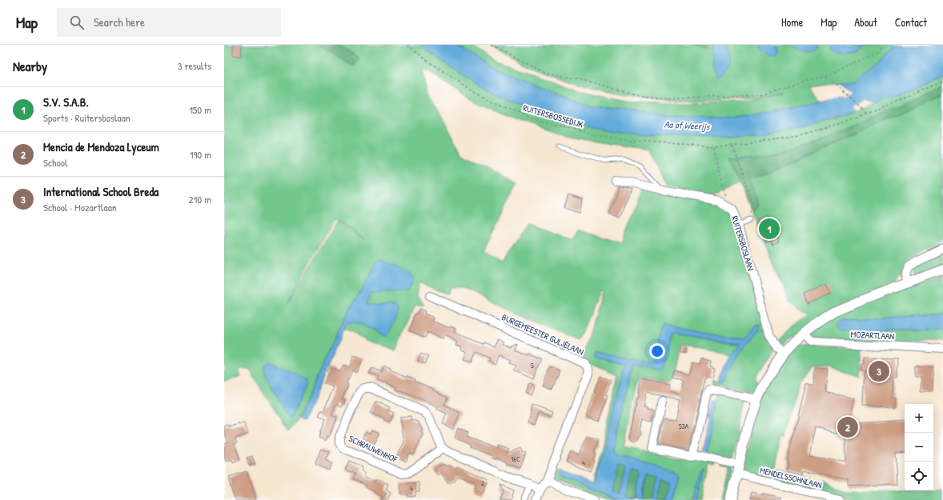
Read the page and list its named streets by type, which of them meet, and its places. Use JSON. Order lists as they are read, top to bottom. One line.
{"streets":{"street":["RUITERSBOSLAAN","BURGEMEESTER GULJÉLAAN","MOZARTLAAN","SCHRAUWENHOF","MENDELSSOHNLAAN"],"path":["RUITERSBOSSEDIJK"]},"water":["Aa of Weerijs"],"house_numbers":["5","53A","16C","4","2","4"],"page":{"header":"Map","search":"Search here","nav":["Home","Map","About","Contact"],"heading":["Nearby","3 results"],"list":[{"mark":"1","name":"S.V. S.A.B.","note":"Sports · Ruitersboslaan","value":"150 m"},{"mark":"2","name":"Mencia de Mendoza Lyceum","note":"School","value":"190 m"},{"mark":"3","name":"International School Breda","note":"School · Mozartlaan","value":"210 m"}],"pins":["1","3","2"],"map_buttons":["+","−"]}}
